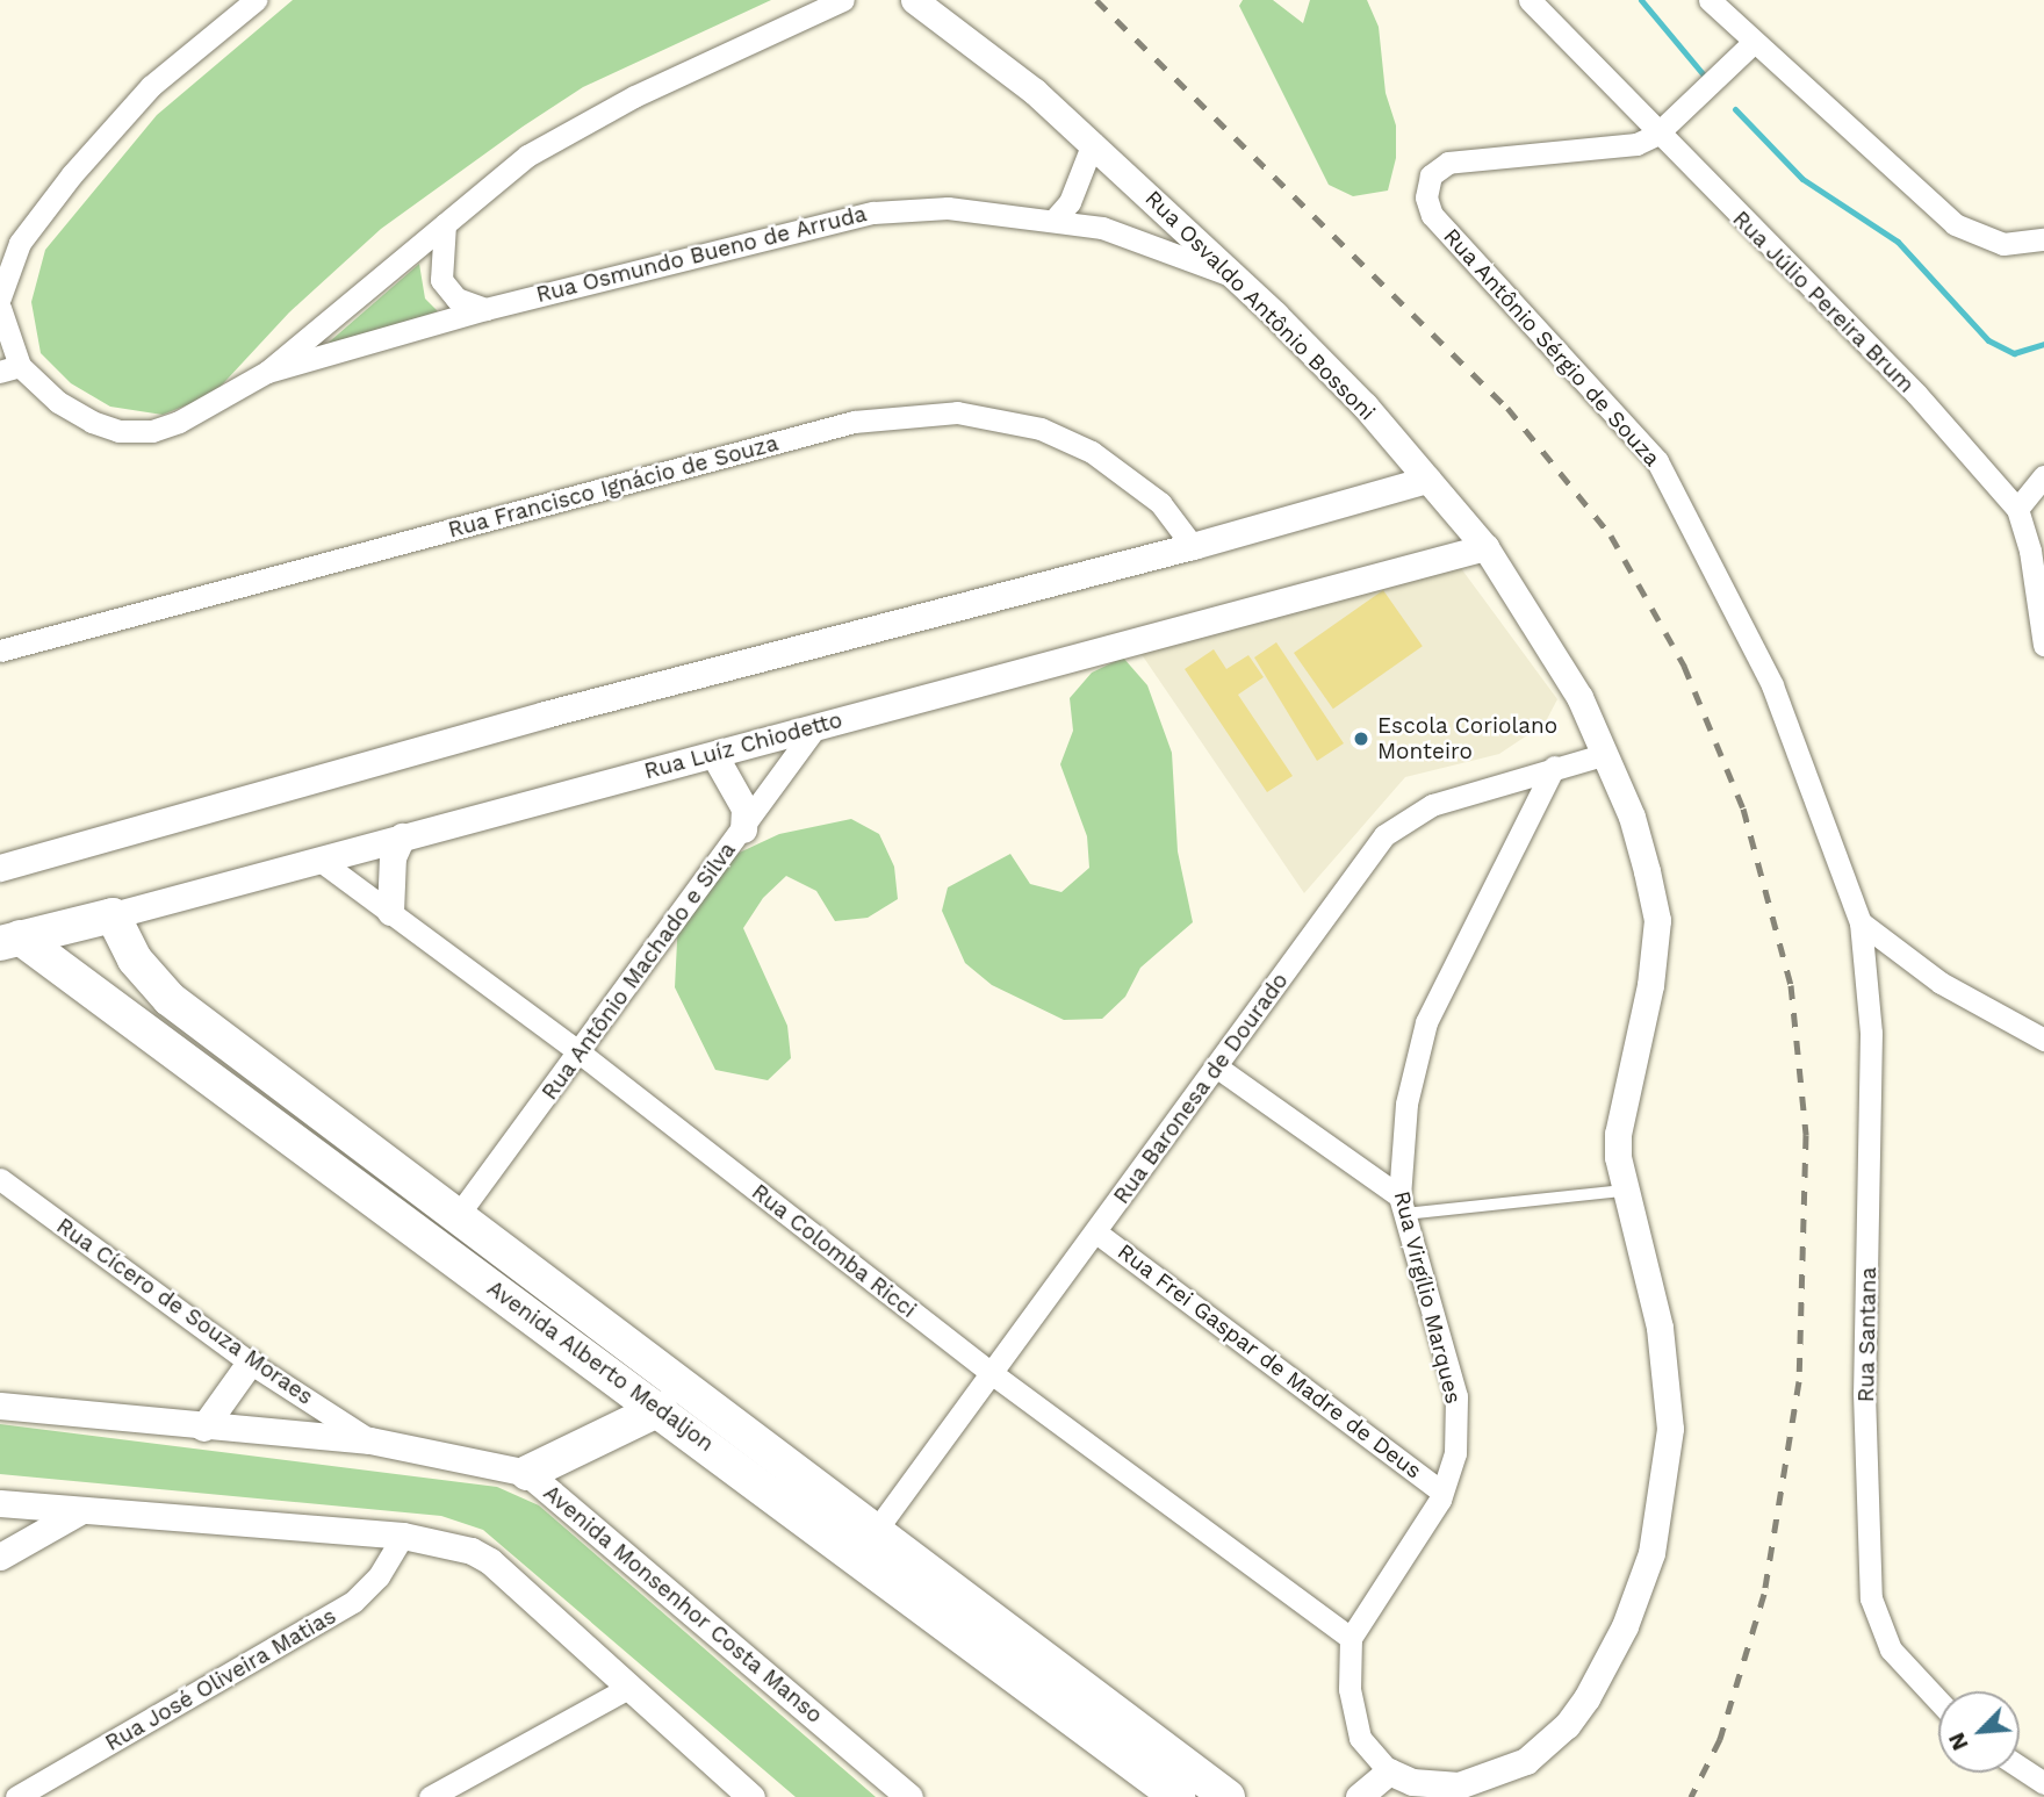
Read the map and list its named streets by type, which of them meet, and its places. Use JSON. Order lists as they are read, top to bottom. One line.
{"streets":{"main road":["Rua Luíz Chiodetto","Avenida Alberto Medaljon"],"street":["Rua Osmundo Bueno de Arruda","Rua Júlio Pereira Brum","Rua Osvaldo Antônio Bossoni","Rua Antônio Sérgio de Souza","Rua Francisco Ignácio de Souza","Rua Antônio Machado e Silva","Rua Baronesa de Dourado","Rua Colomba Ricci","Rua Virgílio Marques","Rua Cícero de Souza Moraes","Rua Santana","Rua Frei Gaspar de Madre de Deus","Avenida Monsenhor Costa Manso","Rua José Oliveira Matias"]},"crossings":[["Rua Osmundo Bueno de Arruda","Rua Osvaldo Antônio Bossoni"],["Rua Júlio Pereira Brum","Rua Antônio Sérgio de Souza"],["Rua Osvaldo Antônio Bossoni","Rua Luíz Chiodetto"],["Rua Osvaldo Antônio Bossoni","Rua Baronesa de Dourado"],["Rua Antônio Sérgio de Souza","Rua Santana"],["Rua Luíz Chiodetto","Rua Antônio Machado e Silva"],["Rua Luíz Chiodetto","Rua Colomba Ricci"],["Rua Luíz Chiodetto","Avenida Alberto Medaljon"],["Rua Antônio Machado e Silva","Rua Colomba Ricci"],["Rua Antônio Machado e Silva","Avenida Alberto Medaljon"],["Rua Baronesa de Dourado","Rua Colomba Ricci"],["Rua Baronesa de Dourado","Rua Virgílio Marques"],["Rua Baronesa de Dourado","Rua Frei Gaspar de Madre de Deus"],["Rua Baronesa de Dourado","Avenida Alberto Medaljon"],["Rua Colomba Ricci","Rua Virgílio Marques"],["Rua Virgílio Marques","Rua Frei Gaspar de Madre de Deus"],["Rua Cícero de Souza Moraes","Avenida Monsenhor Costa Manso"]],"places":["Escola Coriolano Monteiro"],"north":"bottom left"}
